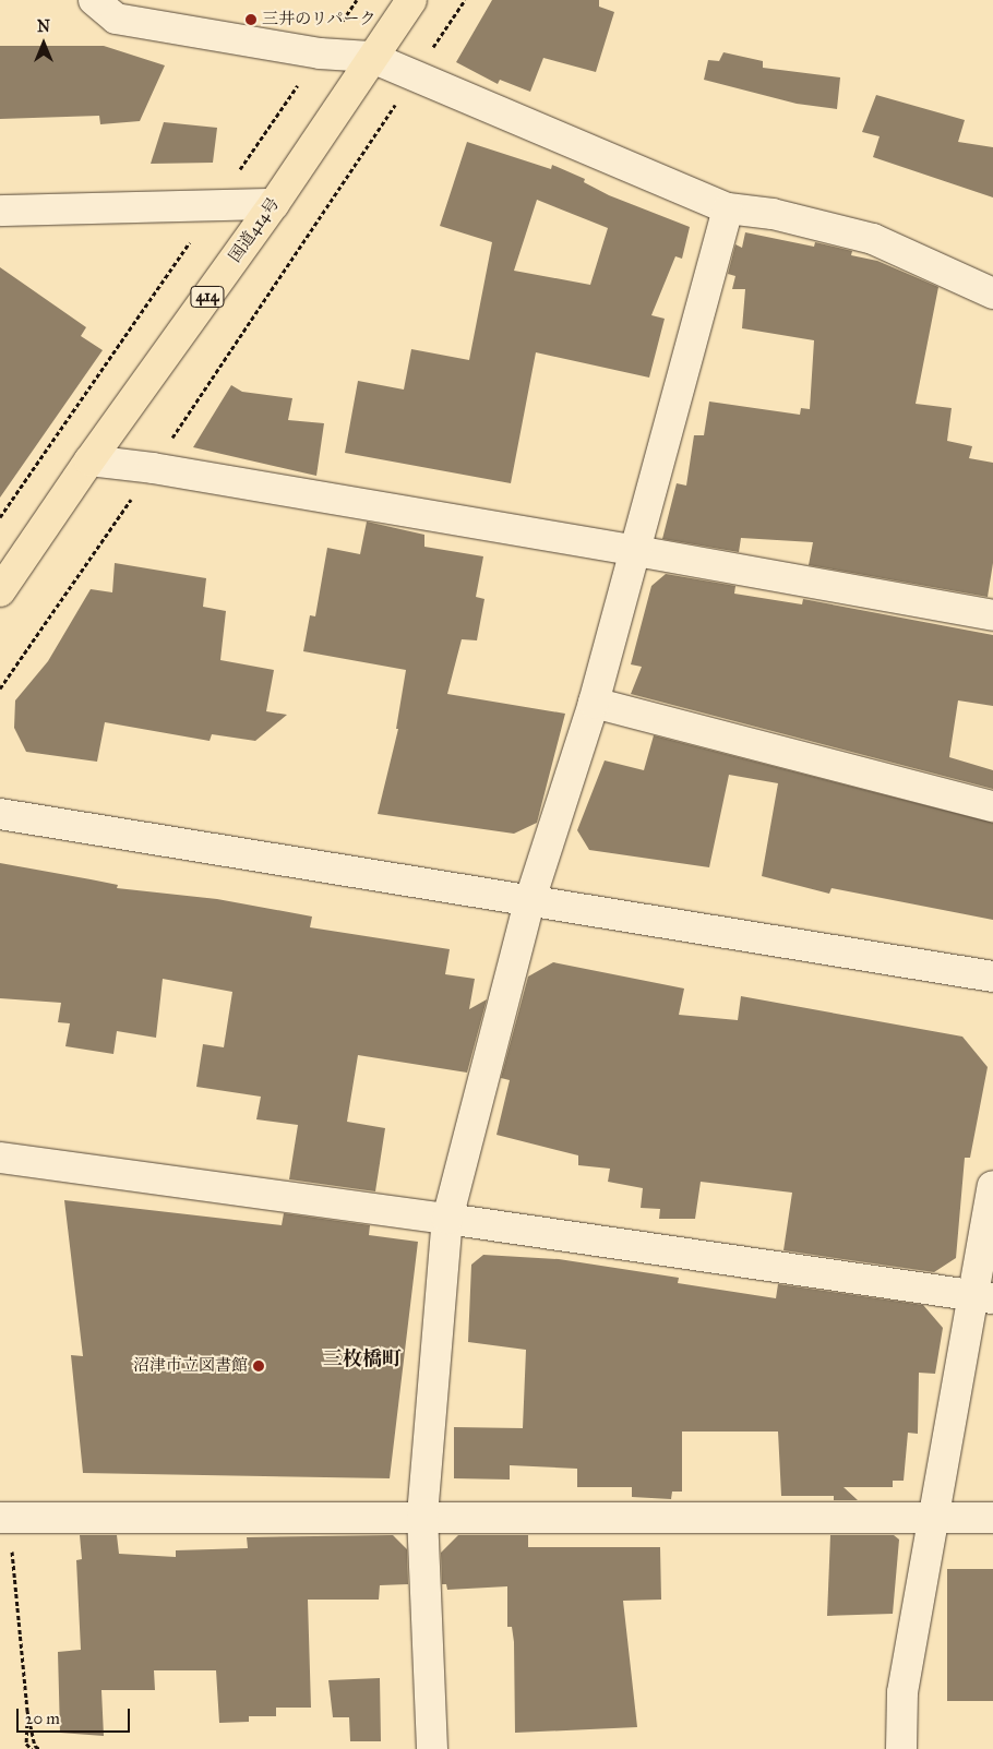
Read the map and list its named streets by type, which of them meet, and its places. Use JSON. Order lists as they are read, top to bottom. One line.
{"streets":{"highway":["国道414号","414"]},"districts":["三枚橋町"],"places":["三井のリパーク","沼津市立図書館"],"scale_bar":"20 m","north":"top"}
